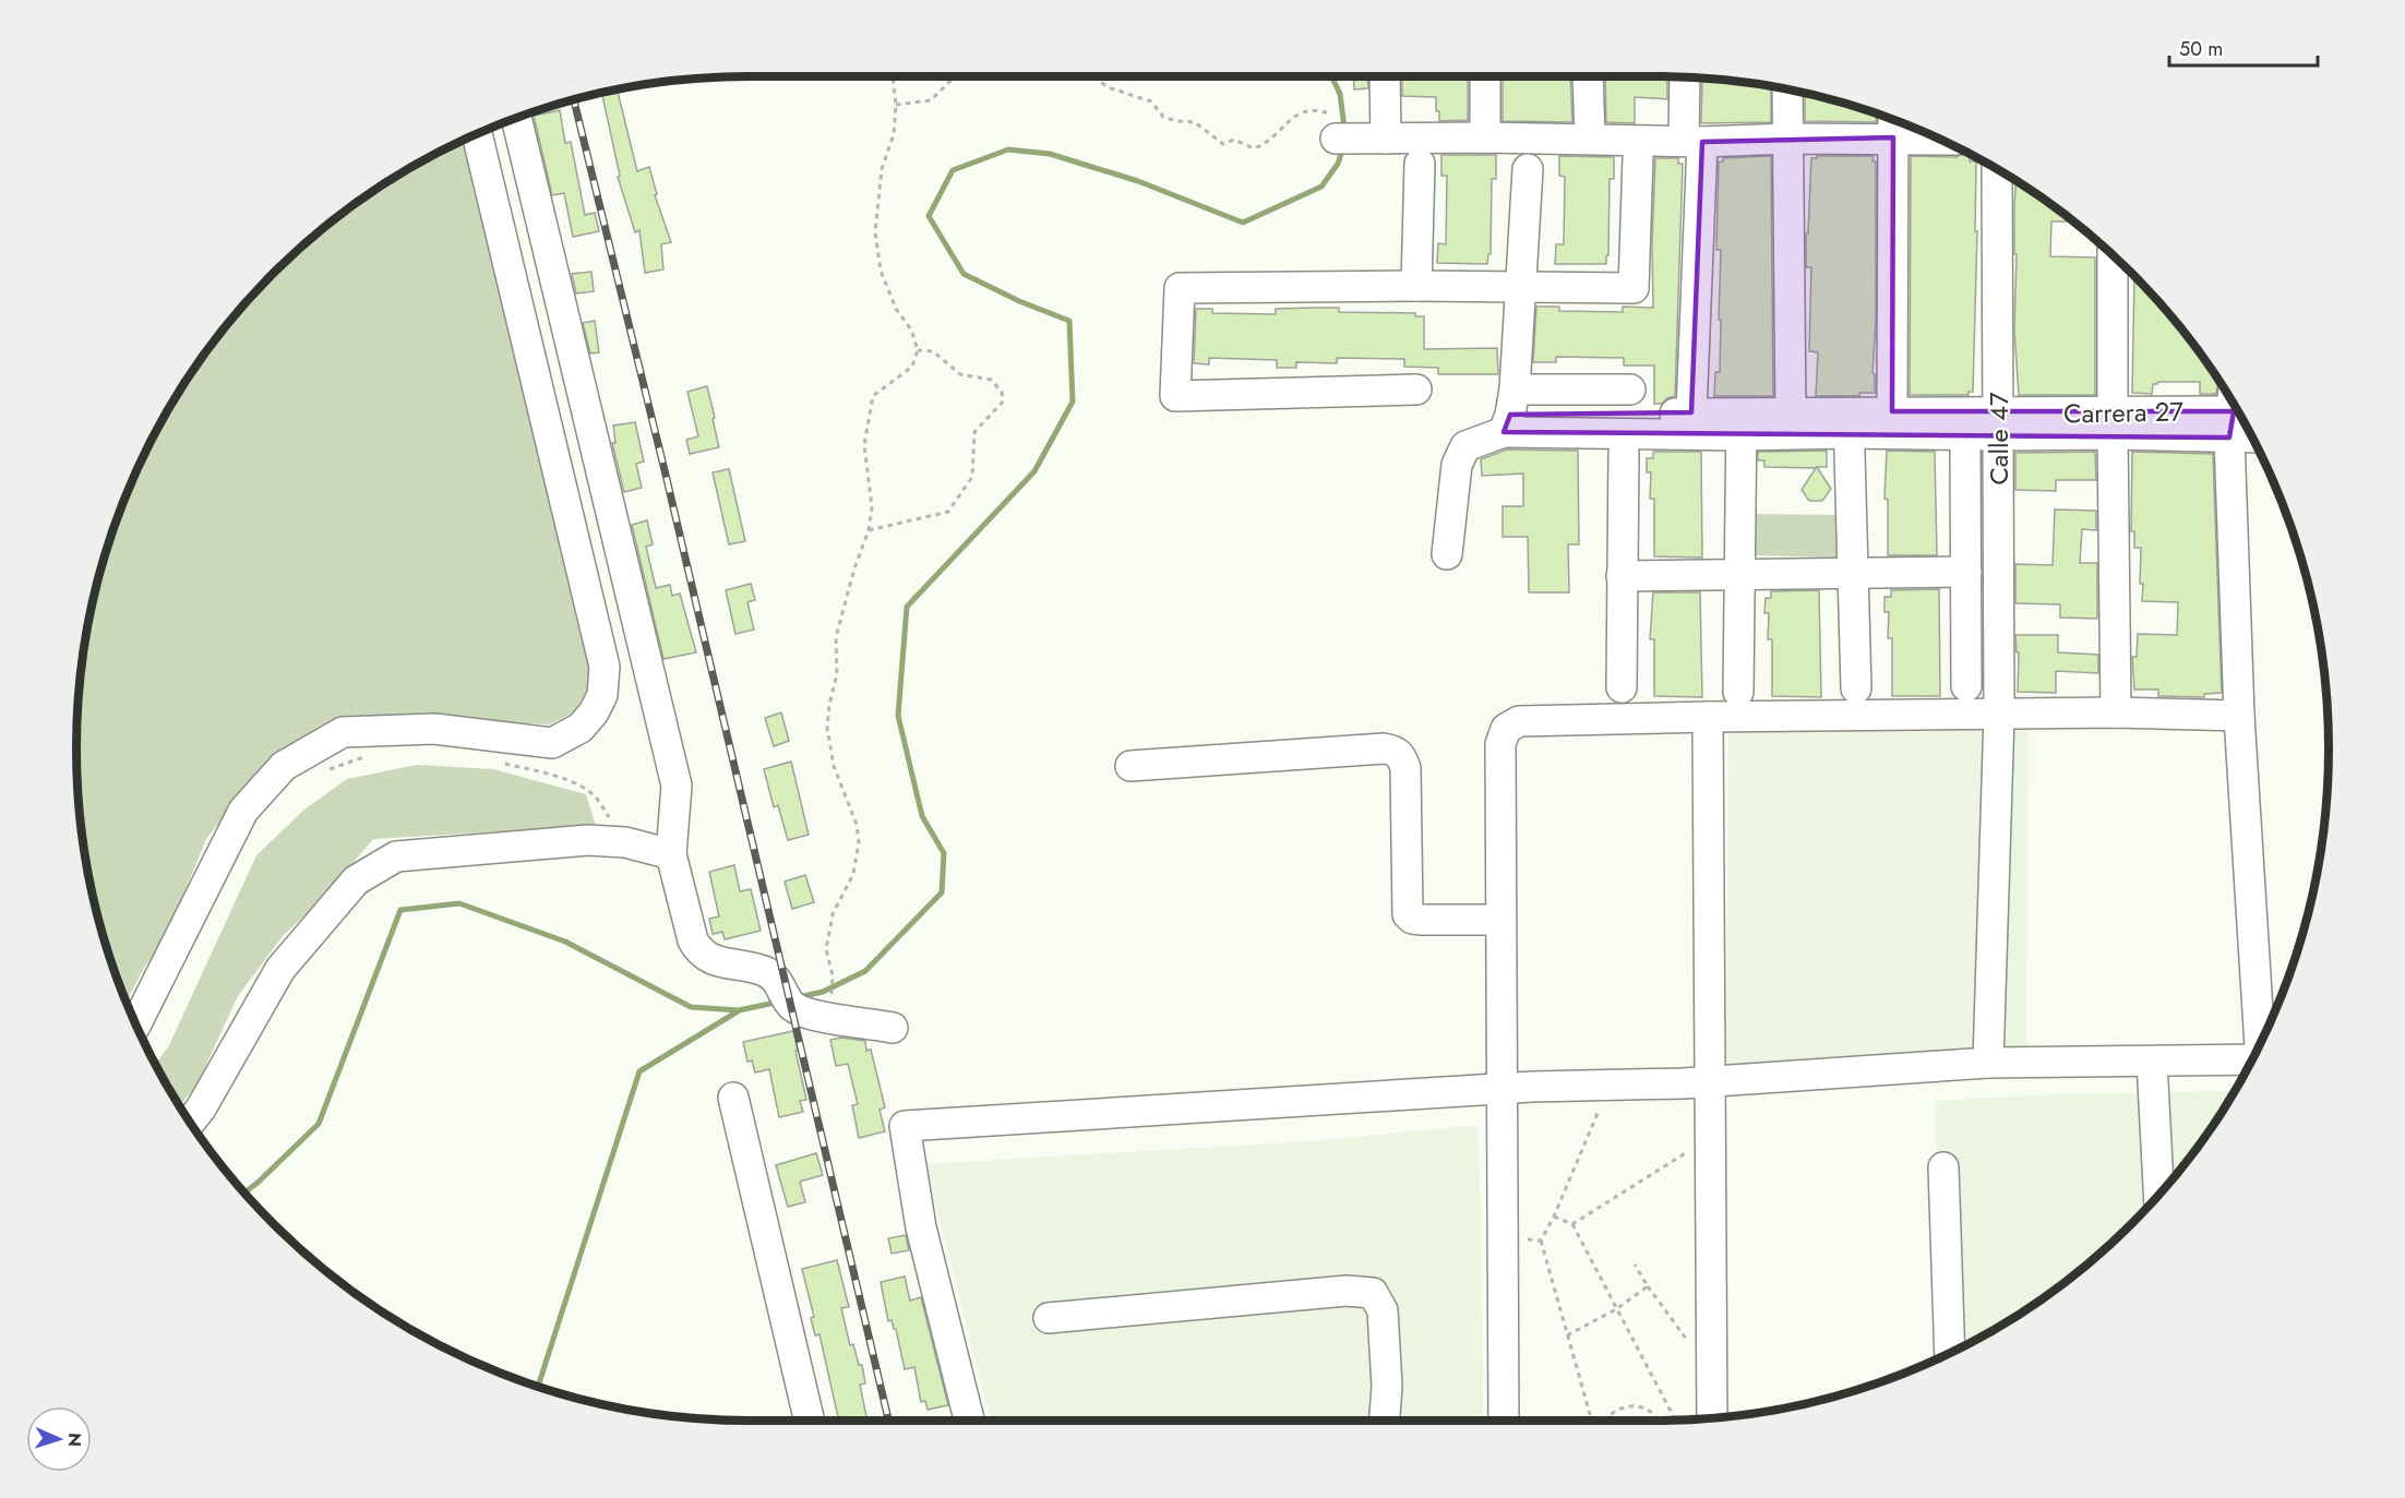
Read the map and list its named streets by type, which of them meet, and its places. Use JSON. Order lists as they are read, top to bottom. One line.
{"streets":{"street":["Carrera 27","Calle 47"]},"crossings":[["Carrera 27","Calle 47"]],"scale_bar":"50 m","north":"right"}
